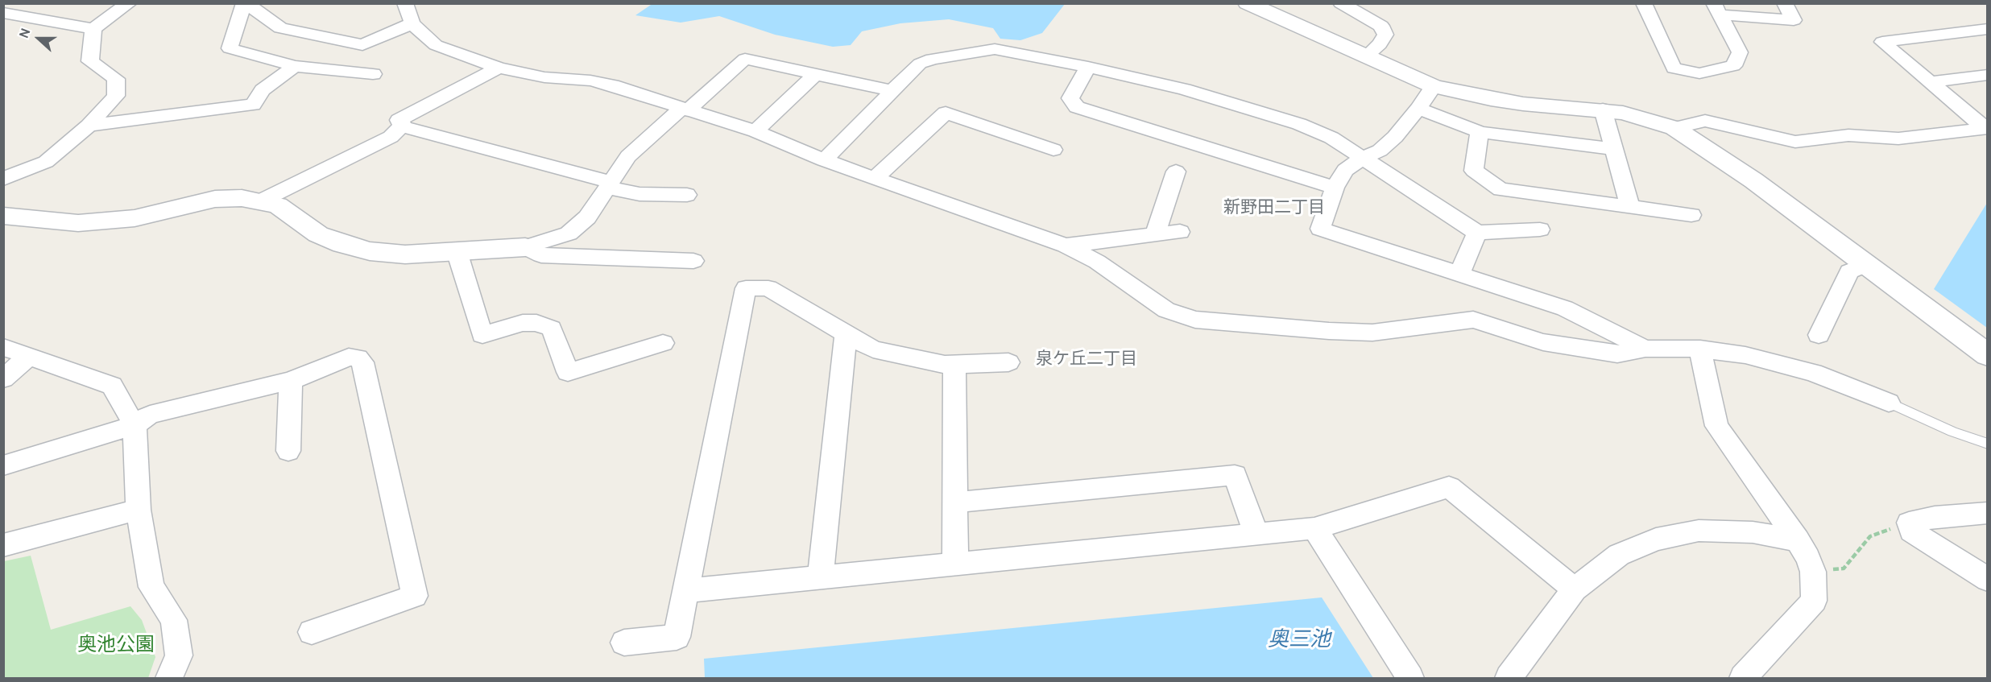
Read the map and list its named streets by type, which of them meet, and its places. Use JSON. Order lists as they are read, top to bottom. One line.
{"districts":["新野田二丁目","泉ケ丘二丁目"],"water":["奥三池"],"parks":["奥池公園"],"north":"left"}
